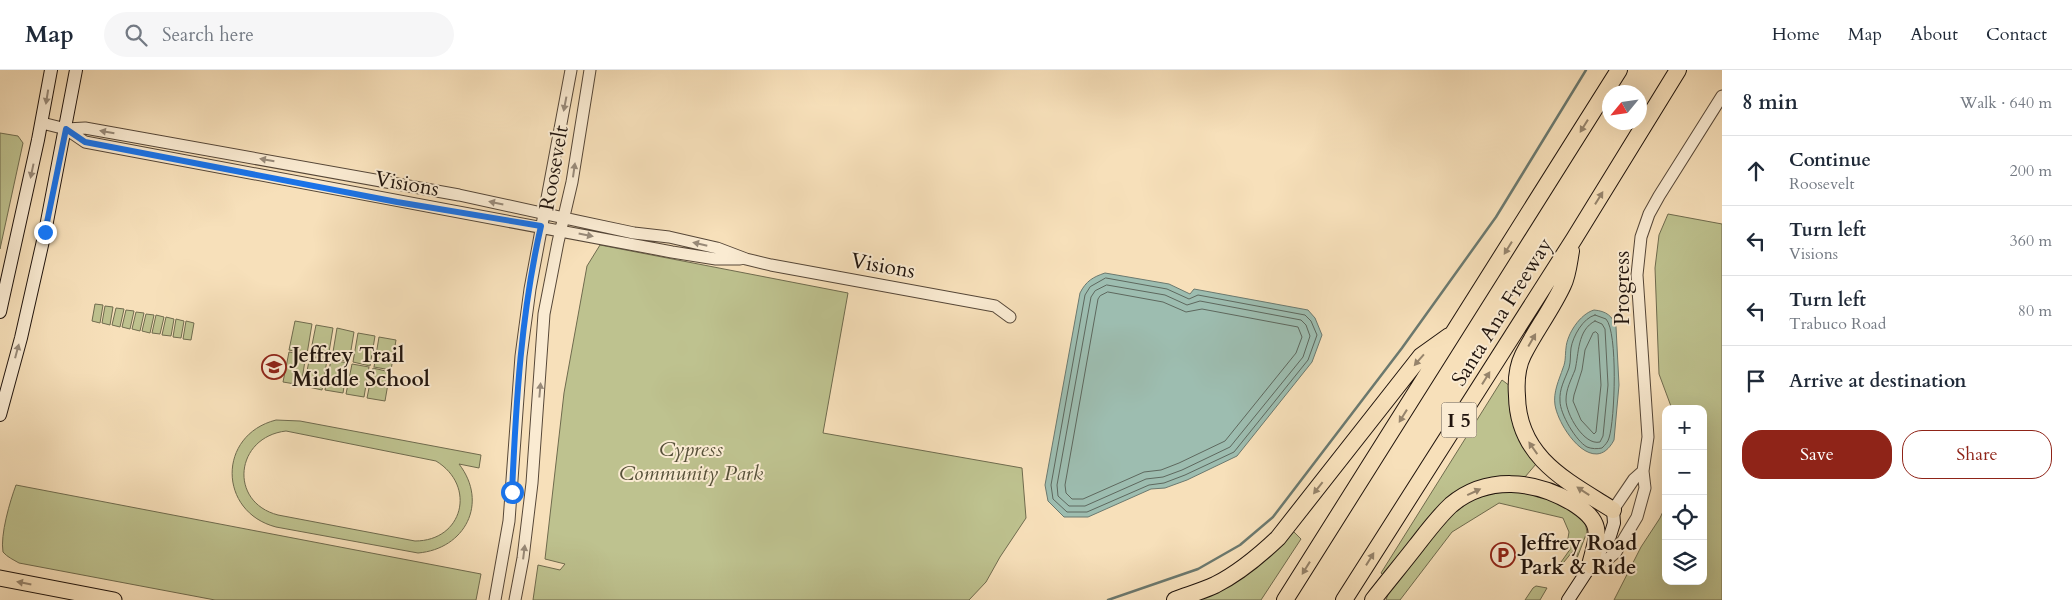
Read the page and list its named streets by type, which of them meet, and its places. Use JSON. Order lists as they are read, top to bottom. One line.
{"streets":{"highway":["Santa Ana Freeway","I 5"],"street":["Roosevelt","Visions","Progress"]},"crossings":[["Roosevelt","Visions"]],"parks":["Cypress Community Park"],"places":{"school or university":["Jeffrey Trail Middle School"],"parking":["Jeffrey Road Park & Ride"]},"north":"bottom left","page":{"header":"Map","search":"Search here","nav":["Home","Map","About","Contact"],"heading":["8 min","Walk · 640 m"],"list":[["Continue","Roosevelt","200 m"],["Turn left","Visions","360 m"],["Turn left","Trabuco Road","80 m"],"Arrive at destination"],"map_buttons":["+","−"],"buttons":["Save","Share"]}}
